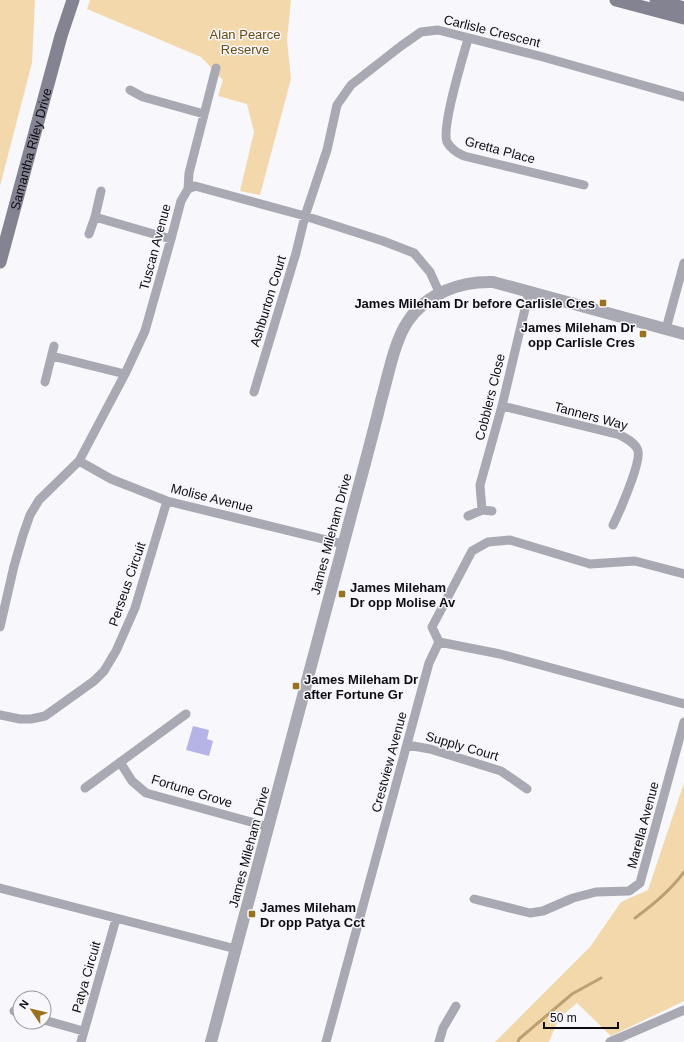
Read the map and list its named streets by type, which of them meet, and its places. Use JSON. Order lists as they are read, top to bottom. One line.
{"streets":{"main road":["Samantha Riley Drive"],"street":["Carlisle Crescent","Gretta Place","Tuscan Avenue","Ashburton Court","Cobblers Close","Tanners Way","Molise Avenue","James Mileham Drive","Perseus Circuit","Supply Court","Crestview Avenue","Fortune Grove","Marella Avenue","Patya Circuit"]},"crossings":[["Carlisle Crescent","Gretta Place"],["Carlisle Crescent","Ashburton Court"],["Tuscan Avenue","Molise Avenue"],["Cobblers Close","Tanners Way"],["Cobblers Close","James Mileham Drive"],["Molise Avenue","James Mileham Drive"],["Molise Avenue","Perseus Circuit"],["James Mileham Drive","Fortune Grove"],["Supply Court","Crestview Avenue"]],"parks":["Alan Pearce Reserve"],"places":{"transit":["James Mileham Dr before Carlisle Cres","James Mileham Dr opp Carlisle Cres","James Mileham Dr opp Molise Av","James Mileham Dr after Fortune Gr","James Mileham Dr opp Patya Cct"]},"scale_bar":"50 m","north":"top left"}
